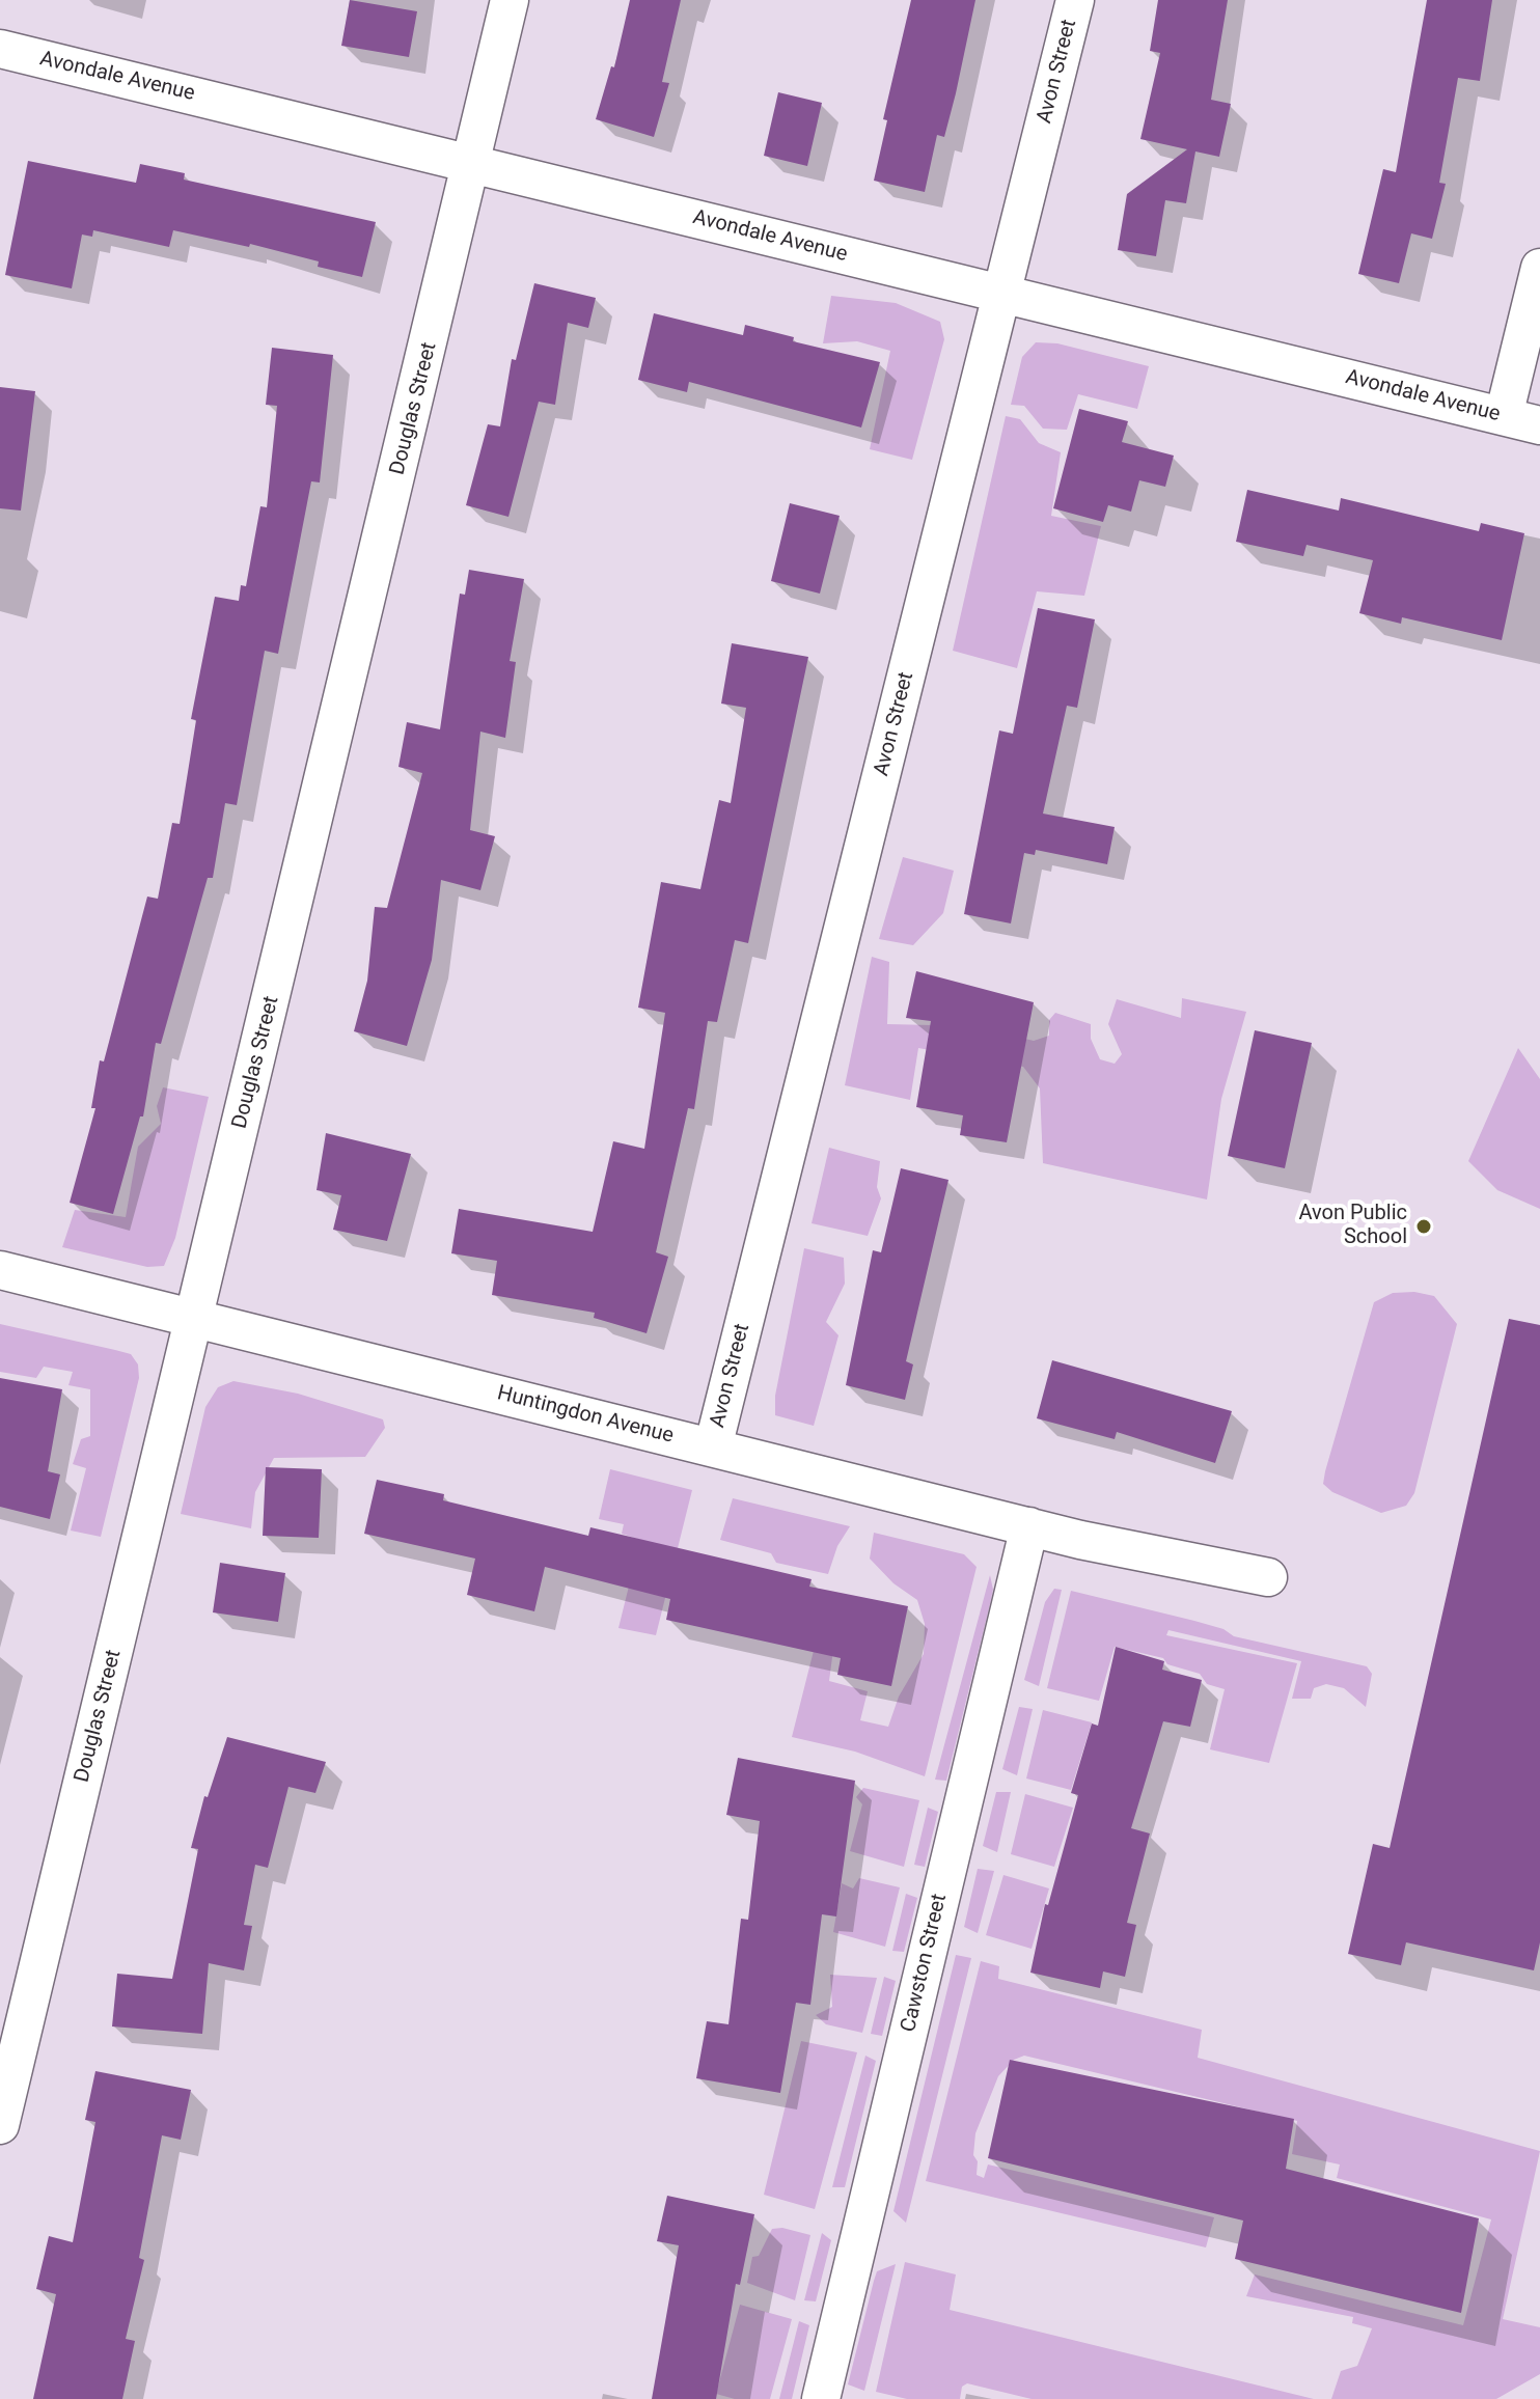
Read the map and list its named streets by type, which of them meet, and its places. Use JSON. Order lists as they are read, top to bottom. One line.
{"streets":{"street":["Avon Street","Avondale Avenue","Douglas Street","Huntingdon Avenue","Cawston Street"]},"crossings":[["Avon Street","Avondale Avenue"],["Avon Street","Huntingdon Avenue"],["Avondale Avenue","Douglas Street"],["Douglas Street","Huntingdon Avenue"],["Huntingdon Avenue","Cawston Street"]],"places":["Avon Public School"]}
